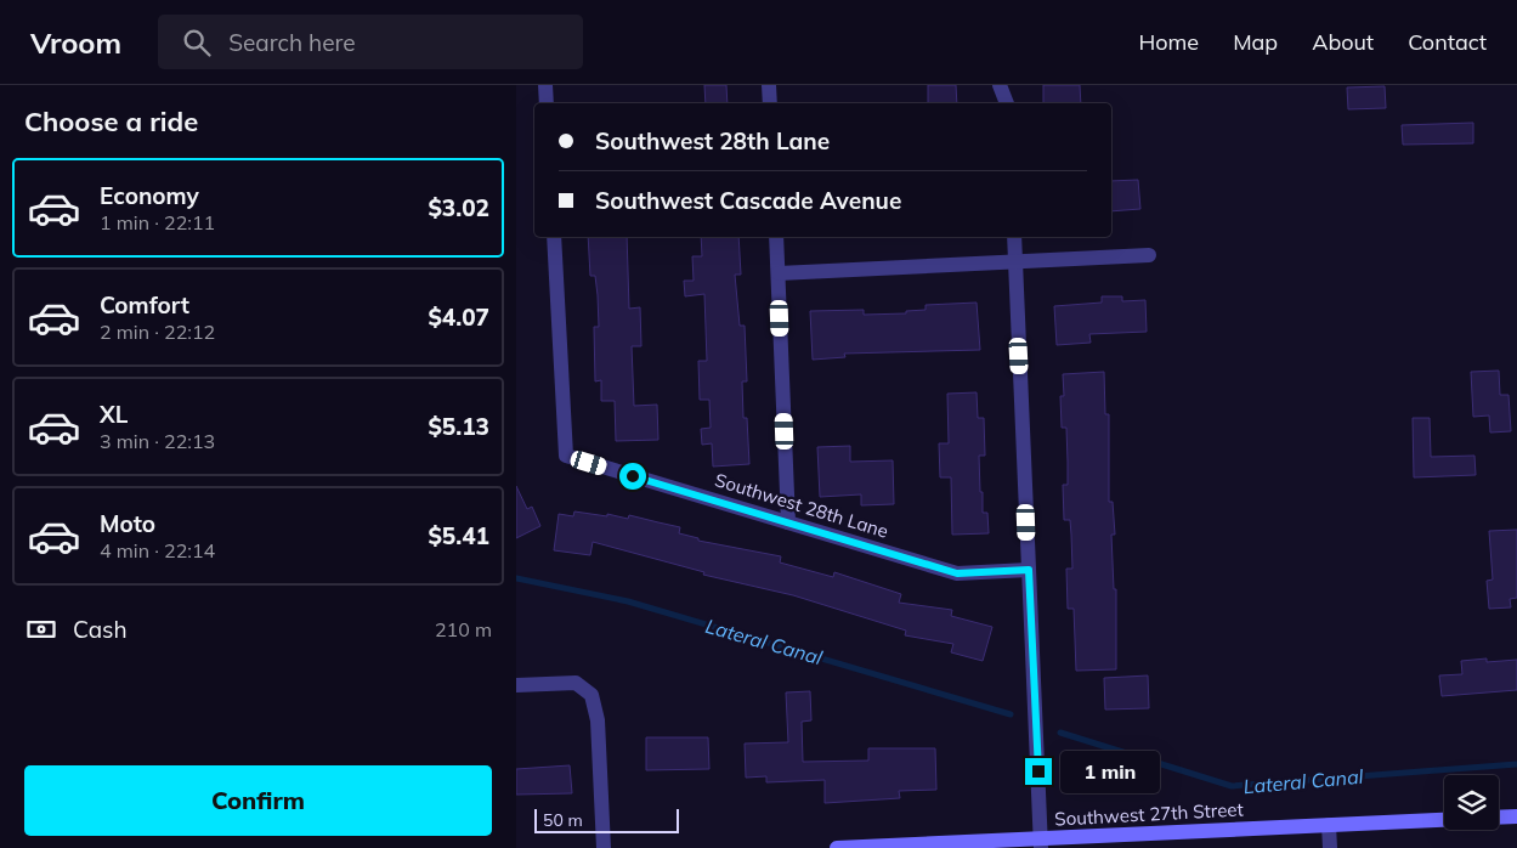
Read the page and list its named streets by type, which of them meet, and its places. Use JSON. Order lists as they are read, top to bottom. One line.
{"streets":{"street":["Southwest 28th Lane","Southwest 27th Street"]},"water":["Lateral Canal"],"scale_bar":"50 m","page":{"header":"Vroom","search":"Search here","nav":["Home","Map","About","Contact"],"heading":"Choose a ride","banner":["Southwest 28th Lane","Southwest Cascade Avenue"],"list":[{"name":"Economy","note":"1 min · 22:11","value":"$3.02"},{"name":"Comfort","note":"2 min · 22:12","value":"$4.07"},{"name":"XL","note":"3 min · 22:13","value":"$5.13"},{"name":"Moto","note":"4 min · 22:14","value":"$5.41"}],"pay":["Cash","210 m"],"bubble":"1 min","buttons":"Confirm","scale":"50 m"}}
